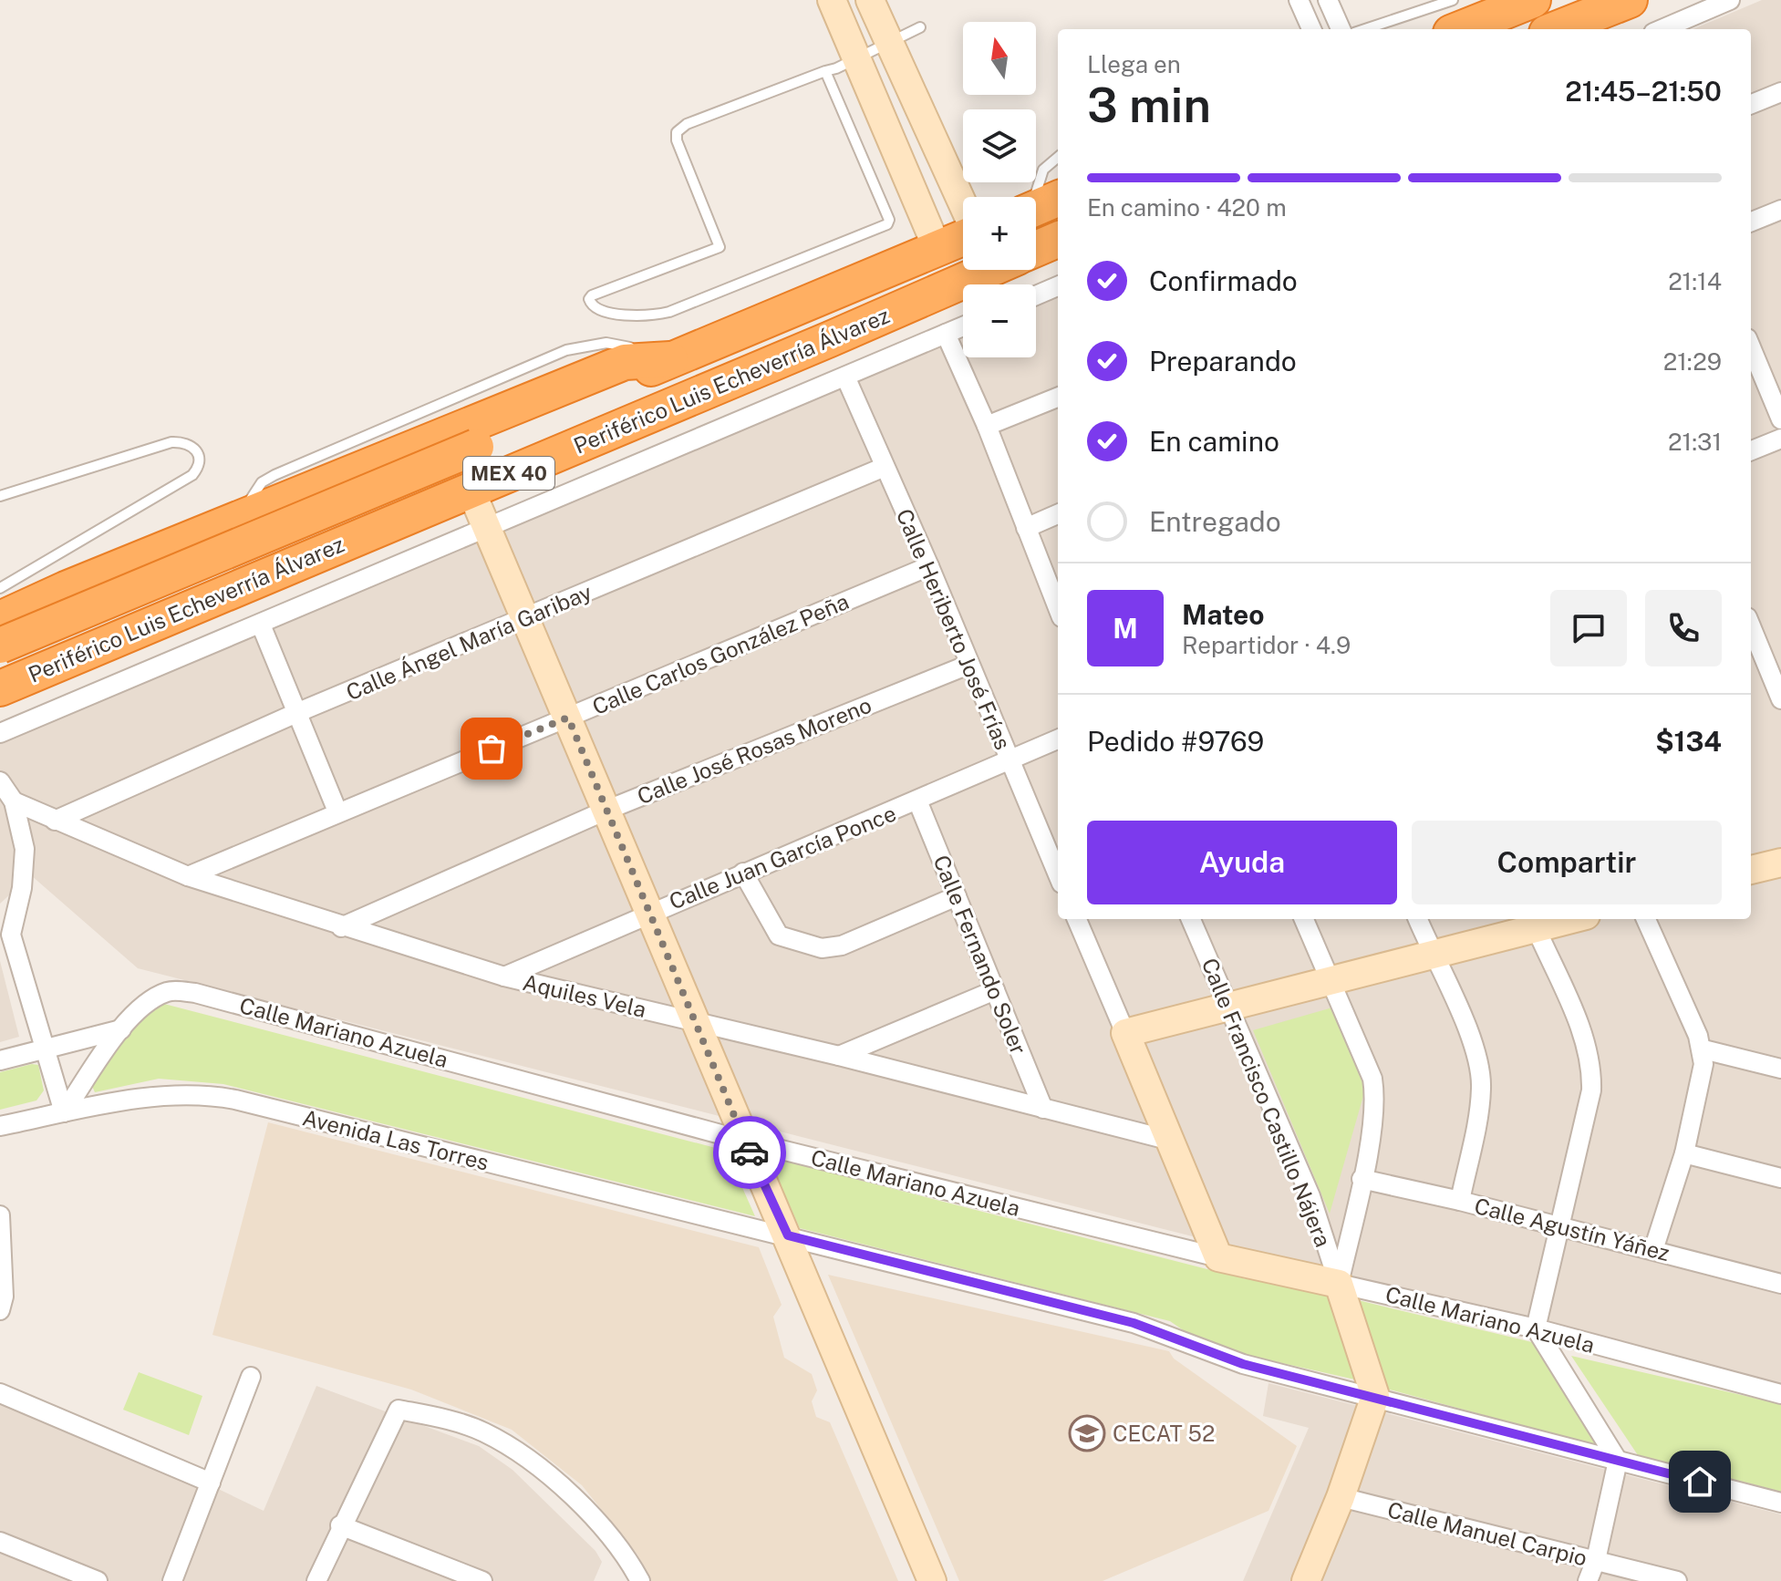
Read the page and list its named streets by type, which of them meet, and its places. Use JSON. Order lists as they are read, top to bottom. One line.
{"streets":{"highway":["Periférico Luis Echeverría Álvarez","MEX 40"],"street":["Calle Heriberto José Frías","Calle Ángel María Garibay","Calle Carlos González Peña","Calle José Rosas Moreno","Calle Juan García Ponce","Calle Fernando Soler","Aquiles Vela","Calle Mariano Azuela","Calle Francisco Castillo Nájera","Avenida Las Torres","Calle Agustín Yáñez","Calle Manuel Carpio"]},"crossings":[["Calle Heriberto José Frías","Calle Ángel María Garibay"],["Calle Heriberto José Frías","Calle Carlos González Peña"],["Calle Heriberto José Frías","Calle José Rosas Moreno"],["Calle Heriberto José Frías","Calle Juan García Ponce"],["Calle Ángel María Garibay","Aquiles Vela"],["Calle Carlos González Peña","Aquiles Vela"],["Calle José Rosas Moreno","Aquiles Vela"],["Calle Juan García Ponce","Calle Fernando Soler"],["Calle Juan García Ponce","Aquiles Vela"],["Calle Fernando Soler","Aquiles Vela"],["Calle Mariano Azuela","Calle Francisco Castillo Nájera"],["Calle Mariano Azuela","Avenida Las Torres"],["Calle Francisco Castillo Nájera","Avenida Las Torres"]],"places":{"school or university":["CECAT 52"]},"north":"top","page":{"map_buttons":["+","−"],"heading":["3 min","Llega en","21:45–21:50"],"panel":["Mateo","Repartidor · 4.9","Pedido #9769","$134"],"bar":"En camino · 420 m","list":[["Confirmado","21:14"],["Preparando","21:29"],["En camino","21:31"],"Entregado"],"round":"M","buttons":["Ayuda","Compartir"]}}
